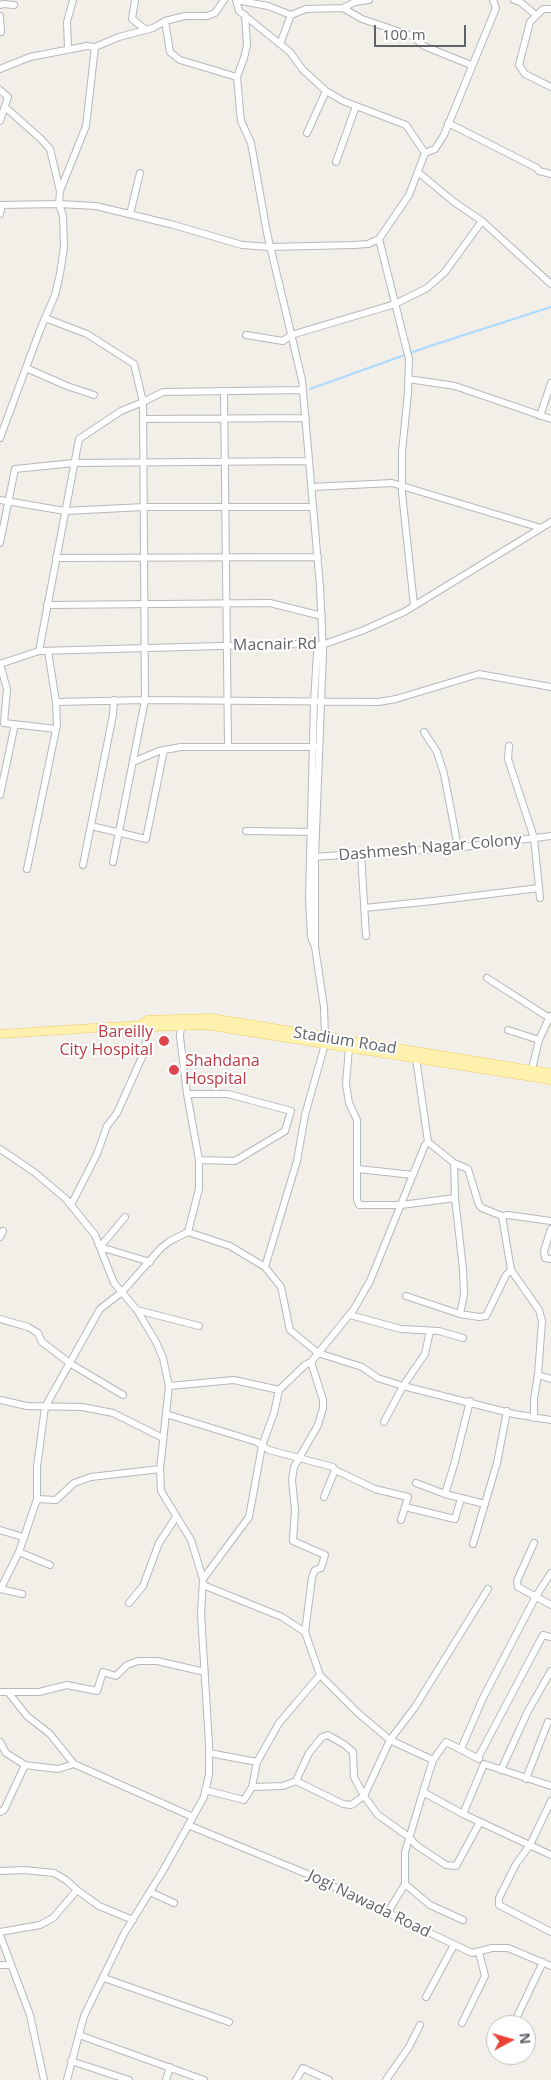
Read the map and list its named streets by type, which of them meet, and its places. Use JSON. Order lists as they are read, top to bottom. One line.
{"streets":{"main road":["Stadium Road"],"street":["Macnair Rd","Dashmesh Nagar Colony","Jogi Nawada Road"]},"places":["Bareilly City Hospital","Shahdana Hospital"],"scale_bar":"100 m","north":"right"}
